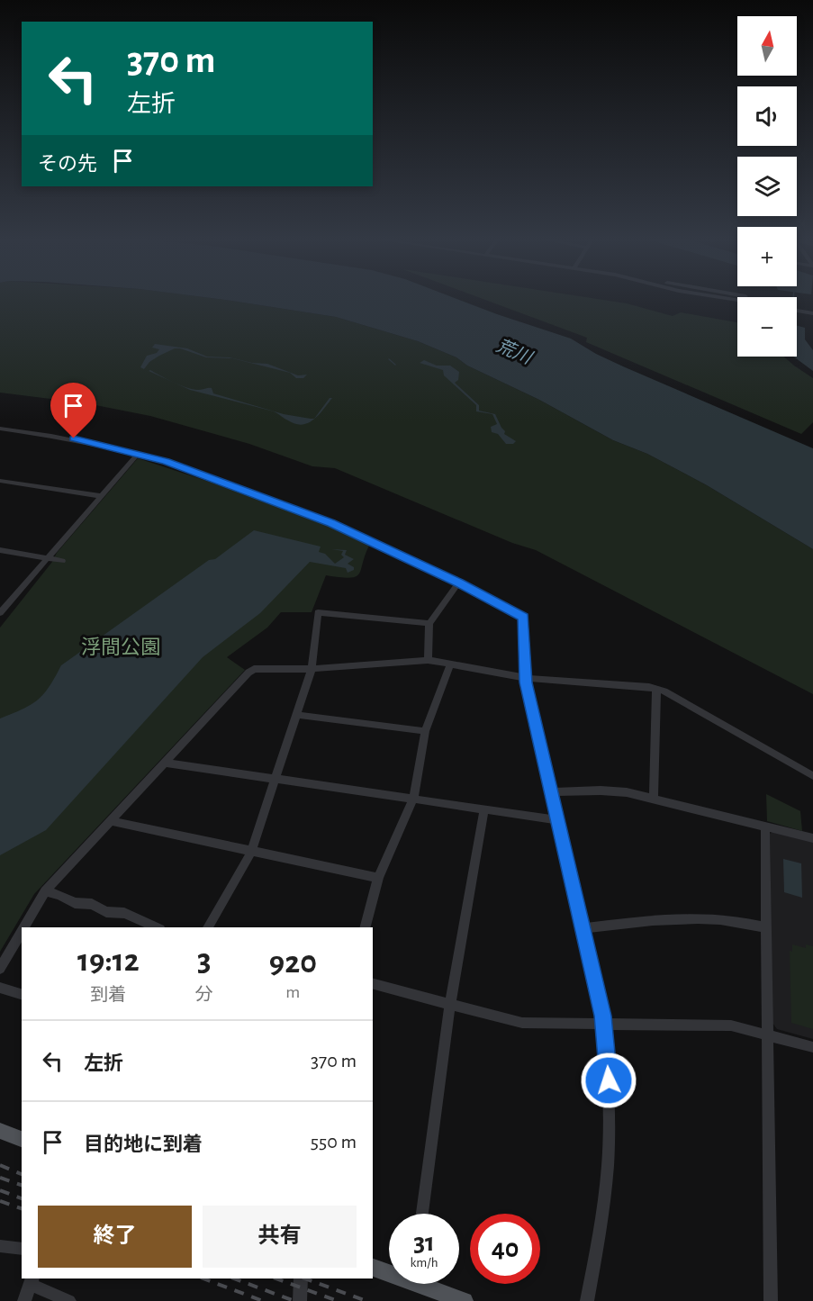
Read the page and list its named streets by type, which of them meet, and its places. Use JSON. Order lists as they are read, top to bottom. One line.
{"water":["荒川"],"parks":["浮間公園"],"north":"top","page":{"map_buttons":["+","−"],"turn":["370 m","左折"],"then":"その先","eta":["19:12","到着","3","分","920","m"],"list":[{"name":"左折","value":"370 m"},{"name":"目的地に到着","value":"550 m"}],"buttons":["終了","共有"],"speed":"31 km/h","limit":"40"}}
